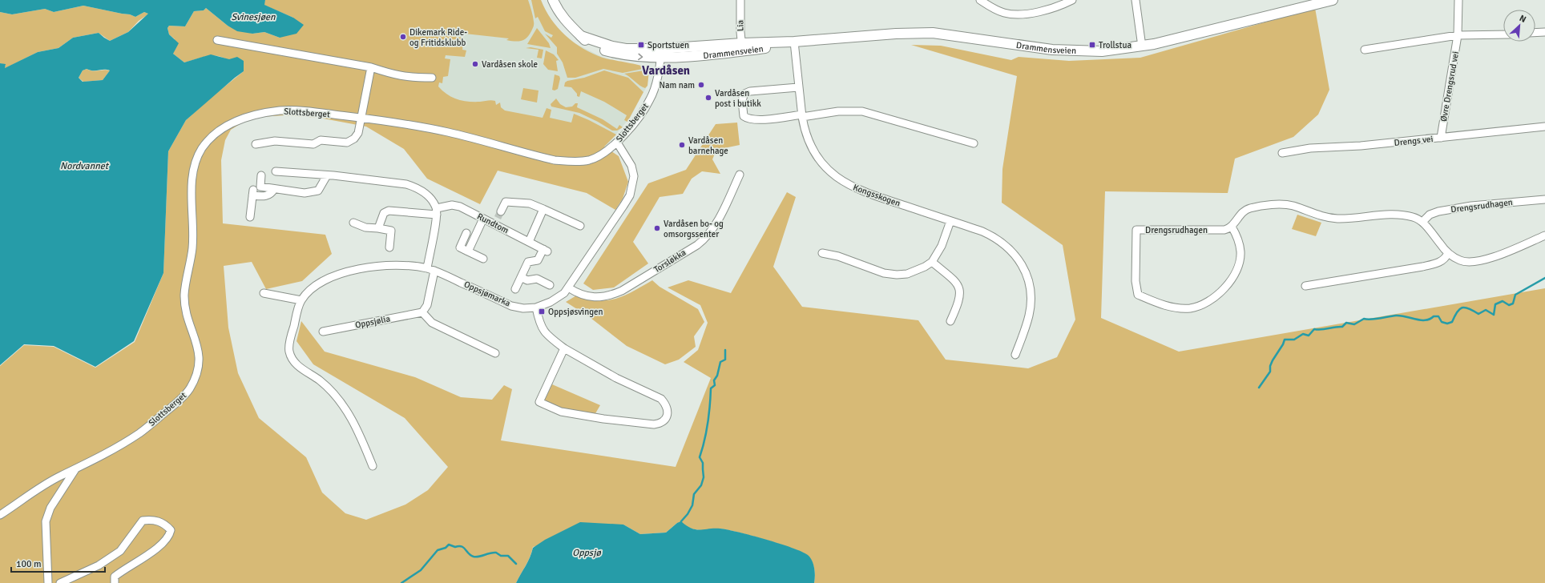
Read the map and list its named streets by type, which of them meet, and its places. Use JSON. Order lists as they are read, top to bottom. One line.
{"streets":{"main road":["Drammensveien"],"street":["Lia","Øvre Drengsrud vei","Slottsberget","Drengs vei","Kongsskogen","Drengsrudhagen","Rundtom","Torsløkka","Oppsjømarka","Oppsjølia"]},"crossings":[["Lia","Drammensveien"],["Drammensveien","Slottsberget"],["Drammensveien","Kongsskogen"],["Øvre Drengsrud vei","Drengs vei"],["Slottsberget","Oppsjømarka"],["Torsløkka","Oppsjømarka"]],"districts":["Vardåsen"],"water":["Svinesjøen","Nordvannet","Oppsjø"],"places":{"other":["Dikemark Ride- og Fritidsklubb","Vardåsen skole","Nam nam","Vardåsen post i butikk","Vardåsen barnehage","Vardåsen bo- og omsorgssenter"],"transit":["Sportstuen","Trollstua","Oppsjøsvingen"]},"scale_bar":"100 m","north":"top right"}
